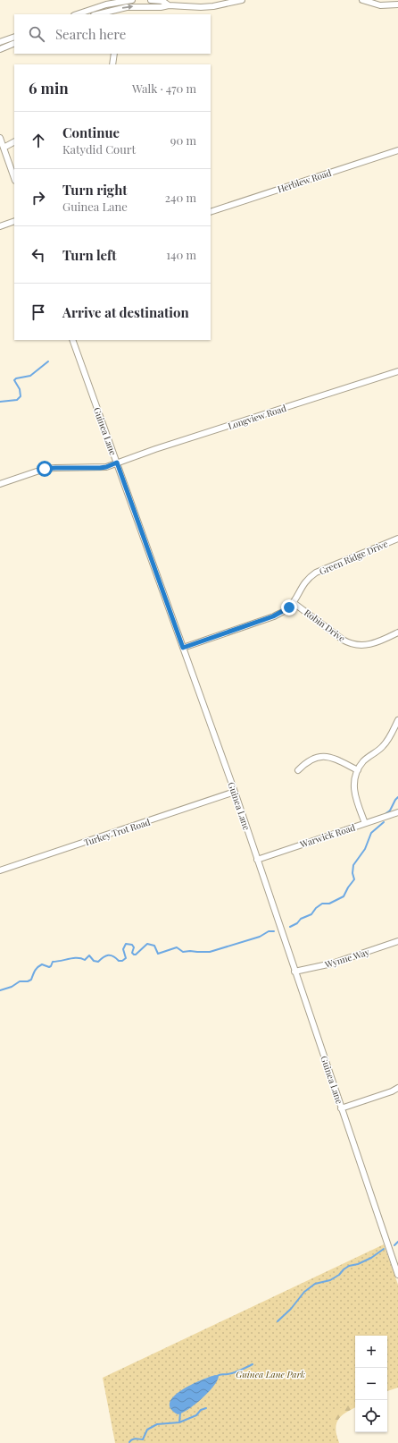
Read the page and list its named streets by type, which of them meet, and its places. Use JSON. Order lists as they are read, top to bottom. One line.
{"streets":{"street":["Herblew Road","Longview Road","Guinea Lane","Green Ridge Drive","Robin Drive","Turkey Trot Road","Warwick Road","Wynne Way"]},"crossings":[["Longview Road","Guinea Lane"],["Guinea Lane","Green Ridge Drive"],["Guinea Lane","Turkey Trot Road"],["Guinea Lane","Warwick Road"],["Guinea Lane","Wynne Way"],["Green Ridge Drive","Robin Drive"]],"parks":["Guinea Lane Park"],"page":{"search":"Search here","heading":["6 min","Walk · 470 m"],"list":[["Continue","Katydid Court","90 m"],["Turn right","Guinea Lane","240 m"],["Turn left","140 m"],"Arrive at destination"],"map_buttons":["+","−"]}}
